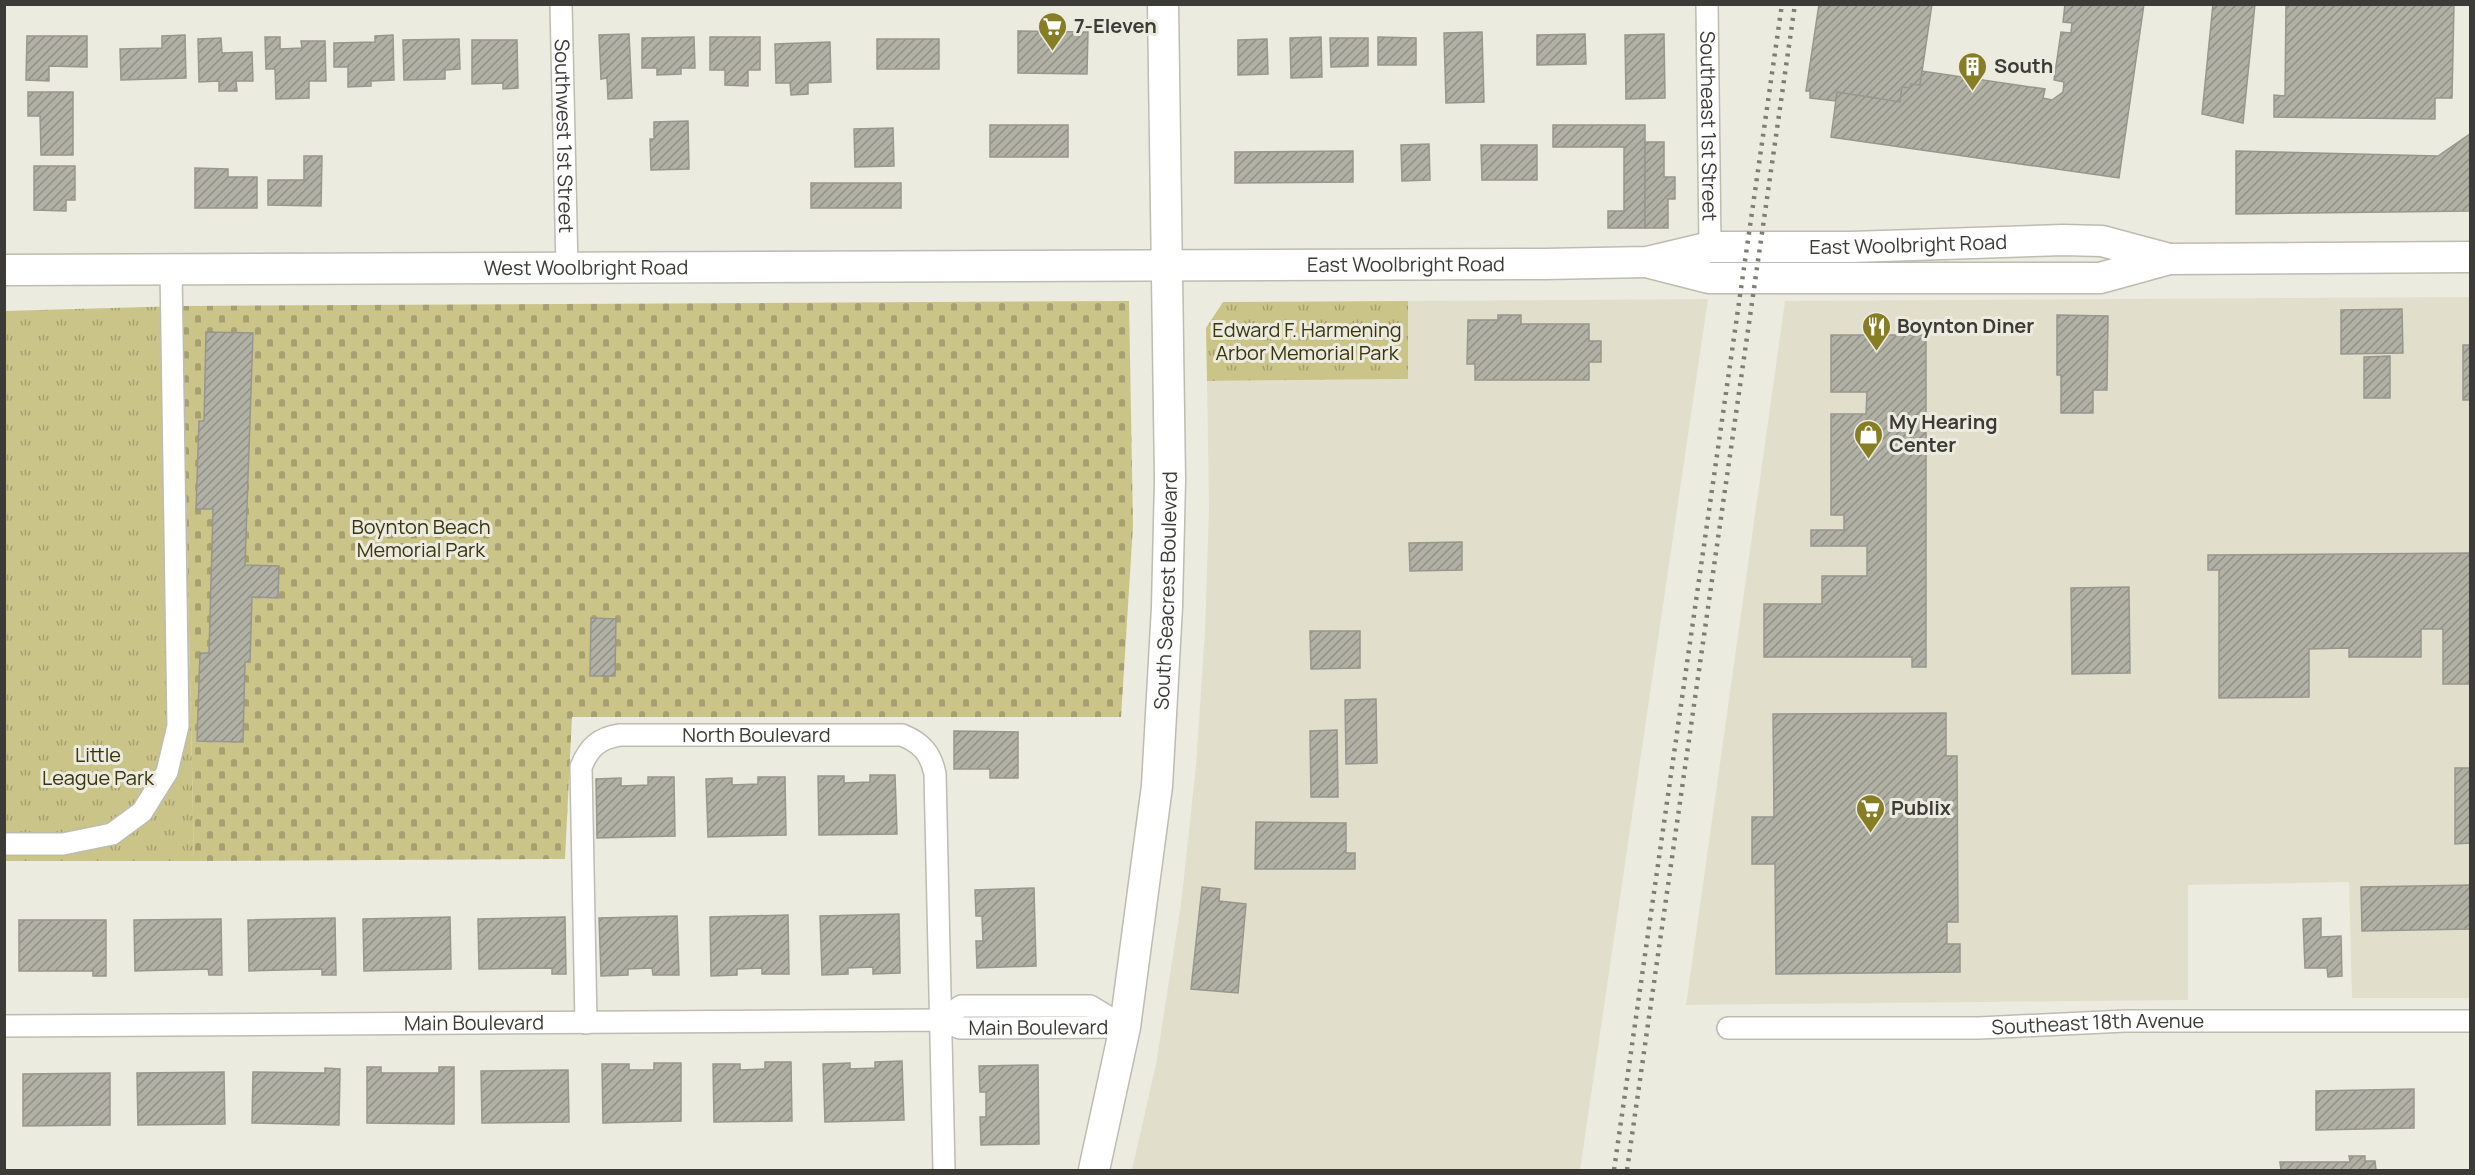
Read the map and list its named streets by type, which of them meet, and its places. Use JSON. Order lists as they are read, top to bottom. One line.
{"streets":{"main road":["East Woolbright Road","West Woolbright Road","South Seacrest Boulevard"],"street":["Southeast 1st Street","Southwest 1st Street","North Boulevard","Main Boulevard","Southeast 18th Avenue"]},"crossings":[["Southeast 1st Street","East Woolbright Road"],["Southwest 1st Street","West Woolbright Road"],["East Woolbright Road","West Woolbright Road"],["East Woolbright Road","South Seacrest Boulevard"],["West Woolbright Road","South Seacrest Boulevard"],["South Seacrest Boulevard","Main Boulevard"],["North Boulevard","Main Boulevard"]],"parks":["Edward F. Harmening Arbor Memorial Park","Boynton Beach Memorial Park","Little League Park"],"places":{"supermarket":["7-Eleven","Publix"],"building":["South"],"restaurant":["Boynton Diner"],"shop":["My Hearing Center"]}}
